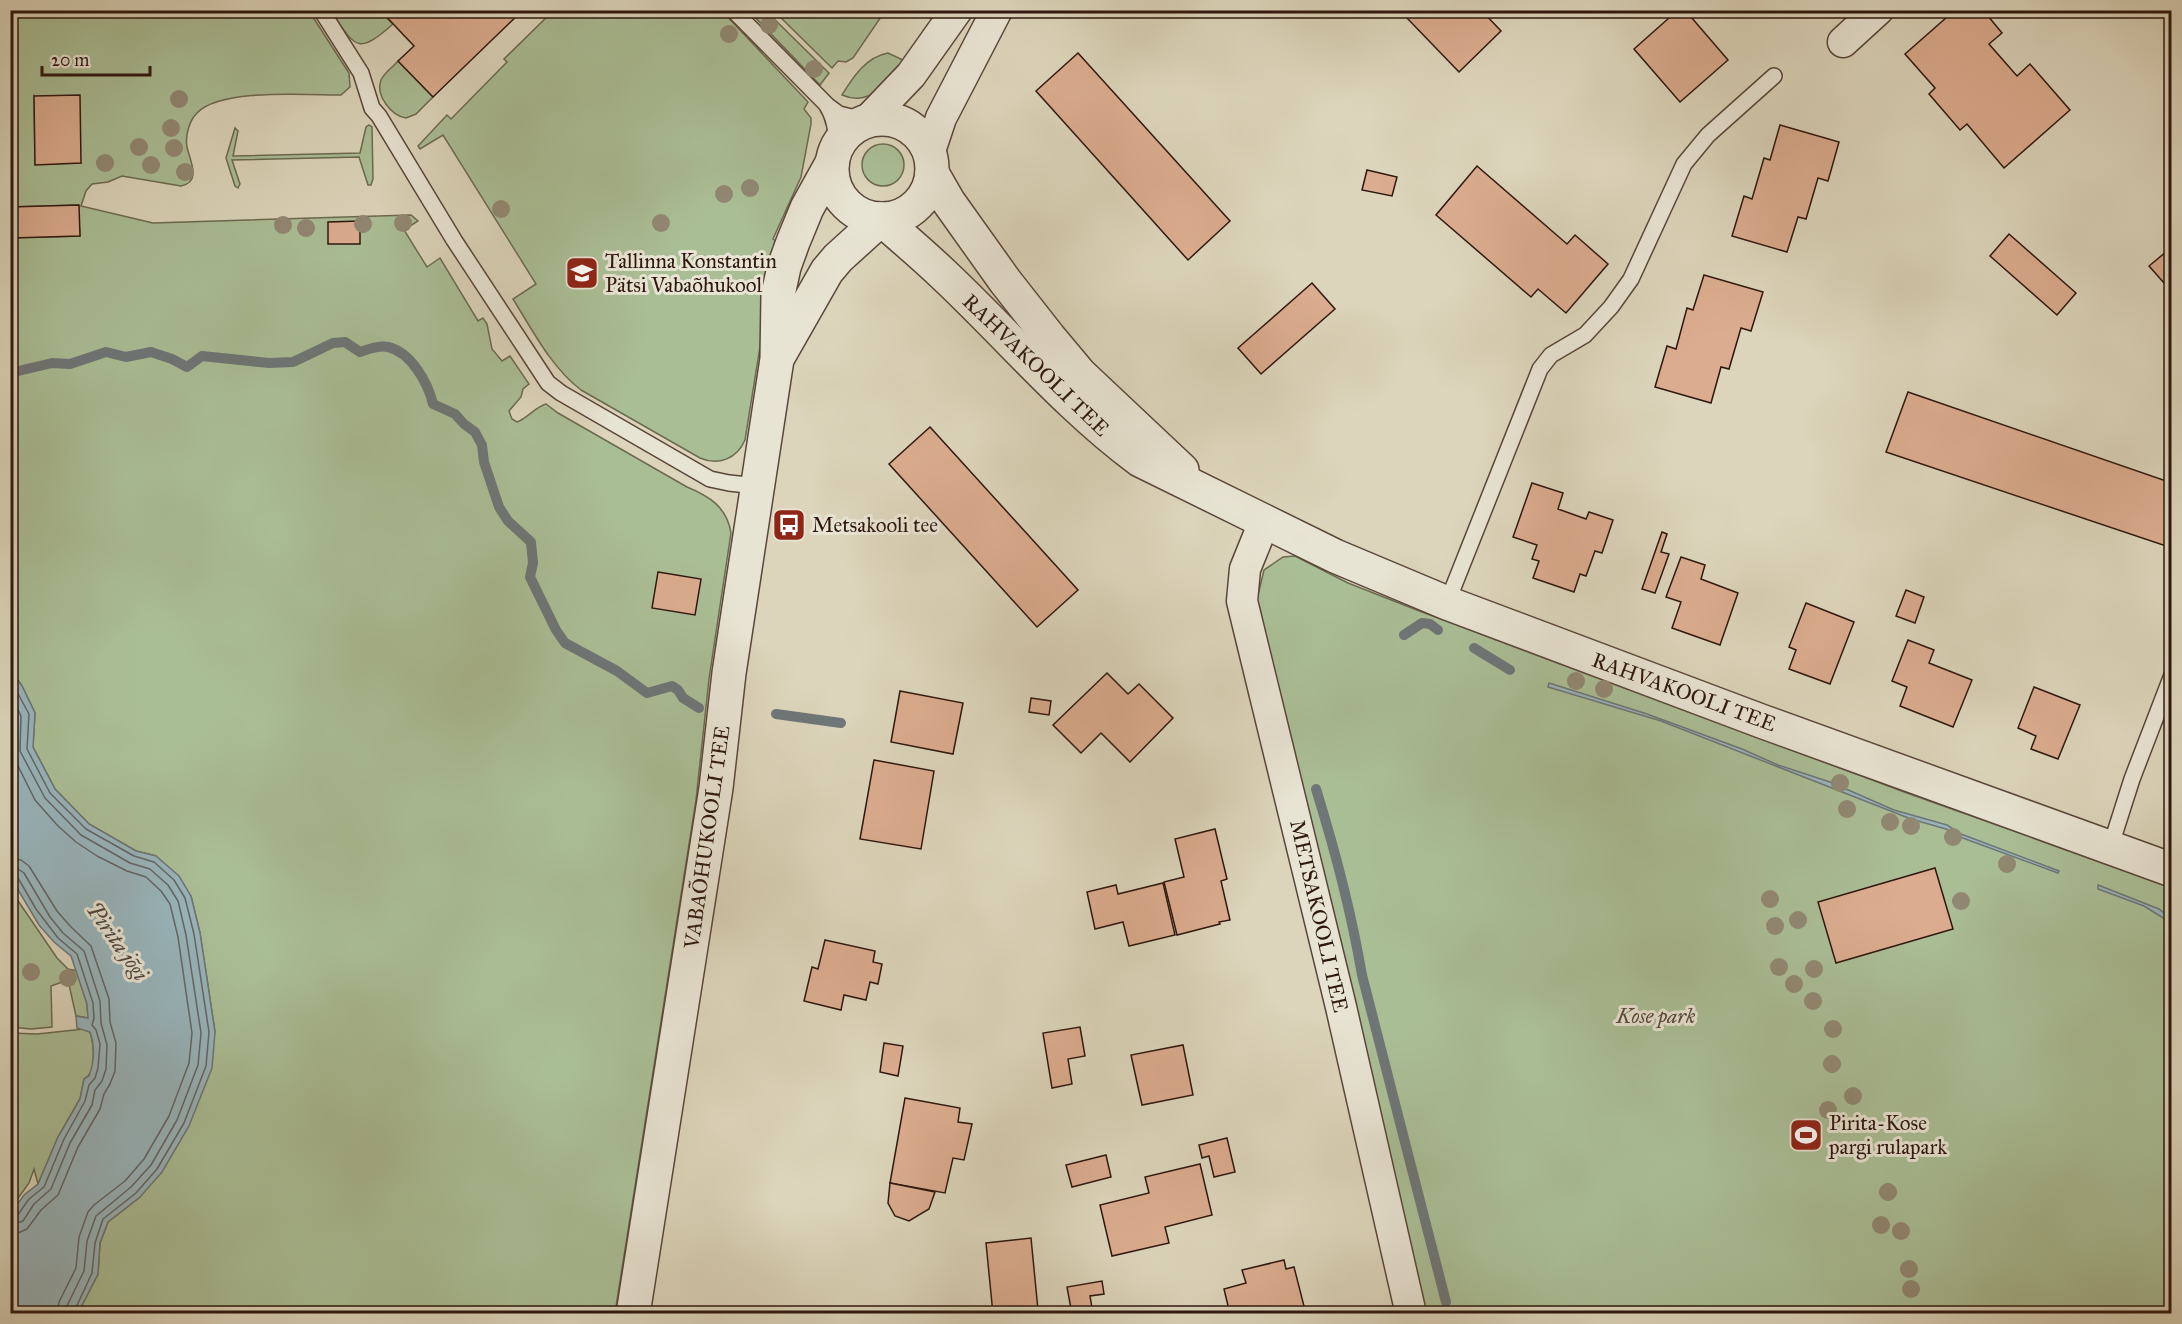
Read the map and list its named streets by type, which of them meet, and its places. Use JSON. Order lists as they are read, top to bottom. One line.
{"streets":{"street":["RAHVAKOOLI TEE","VABAÕHUKOOLI TEE","METSAKOOLI TEE"]},"crossings":[["RAHVAKOOLI TEE","VABAÕHUKOOLI TEE"],["RAHVAKOOLI TEE","METSAKOOLI TEE"]],"water":["Pirita jõgi"],"parks":["Kose park"],"places":{"school or university":["Tallinna Konstantin Pätsi Vabaõhukool"],"bus stop":["Metsakooli tee"],"sports":["Pirita-Kose pargi rulapark"]},"scale_bar":"20 m"}
